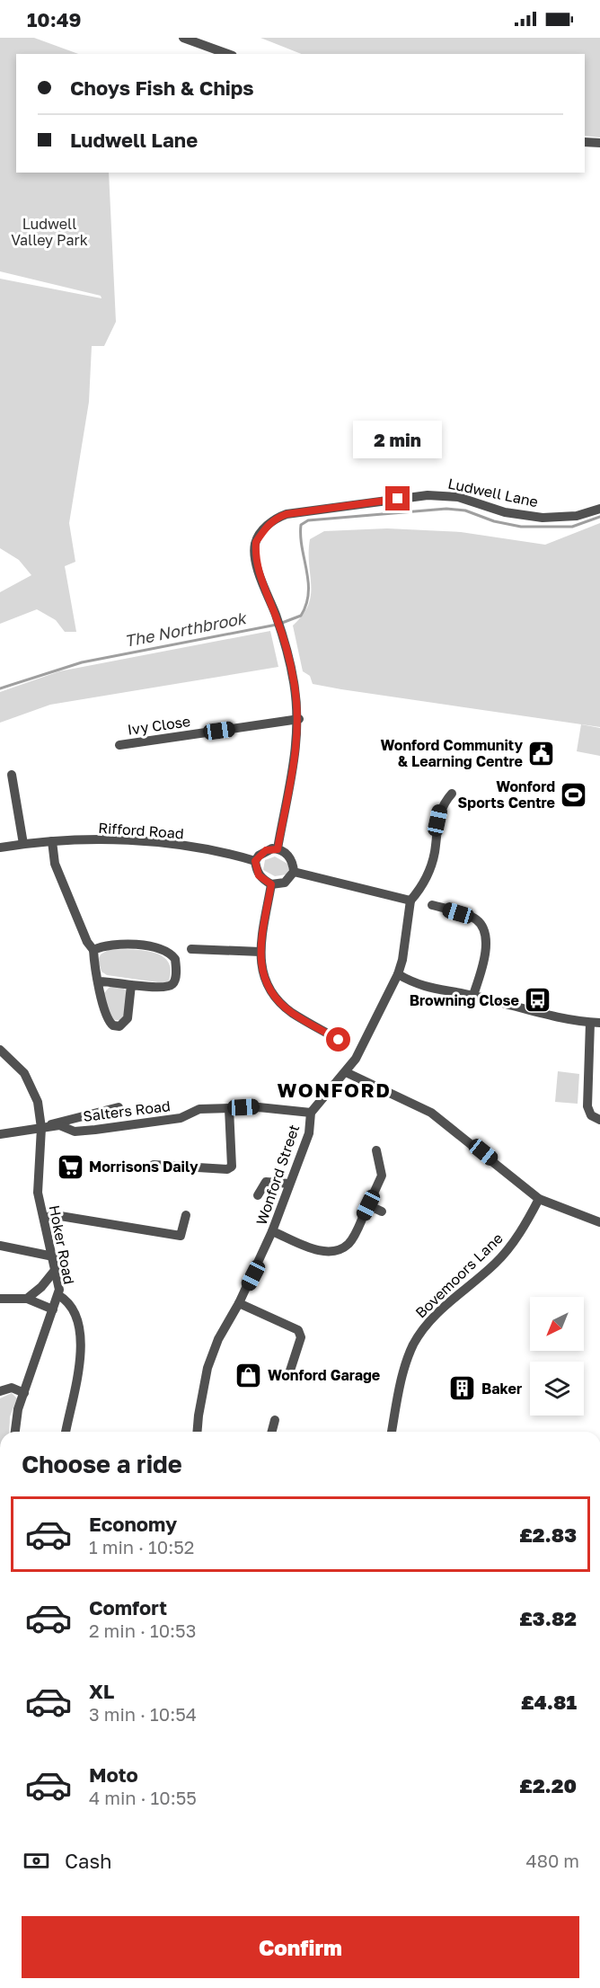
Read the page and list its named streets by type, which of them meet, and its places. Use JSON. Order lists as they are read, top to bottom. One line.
{"streets":{"street":["Ludwell Lane","Ivy Close","Rifford Road","Salters Road","Wonford Street","Hoker Road","Bovemoors Lane"]},"crossings":[["Ludwell Lane","Ivy Close"],["Ludwell Lane","Rifford Road"],["Salters Road","Wonford Street"],["Salters Road","Hoker Road"]],"districts":["WONFORD"],"water":["The Northbrook"],"parks":["Ludwell Valley Park"],"places":{"public building":["Wonford Community & Learning Centre"],"sports":["Wonford Sports Centre"],"bus stop":["Browning Close"],"supermarket":["Morrisons Daily"],"shop":["Wonford Garage"],"building":["Baker"]},"north":"bottom left","page":{"status":"10:49","banner":["Choys Fish & Chips","Ludwell Lane"],"bubble":"2 min","heading":"Choose a ride","list":[{"name":"Economy","note":"1 min · 10:52","value":"£2.83"},{"name":"Comfort","note":"2 min · 10:53","value":"£3.82"},{"name":"XL","note":"3 min · 10:54","value":"£4.81"},{"name":"Moto","note":"4 min · 10:55","value":"£2.20"}],"pay":["Cash","480 m"],"buttons":"Confirm"}}
